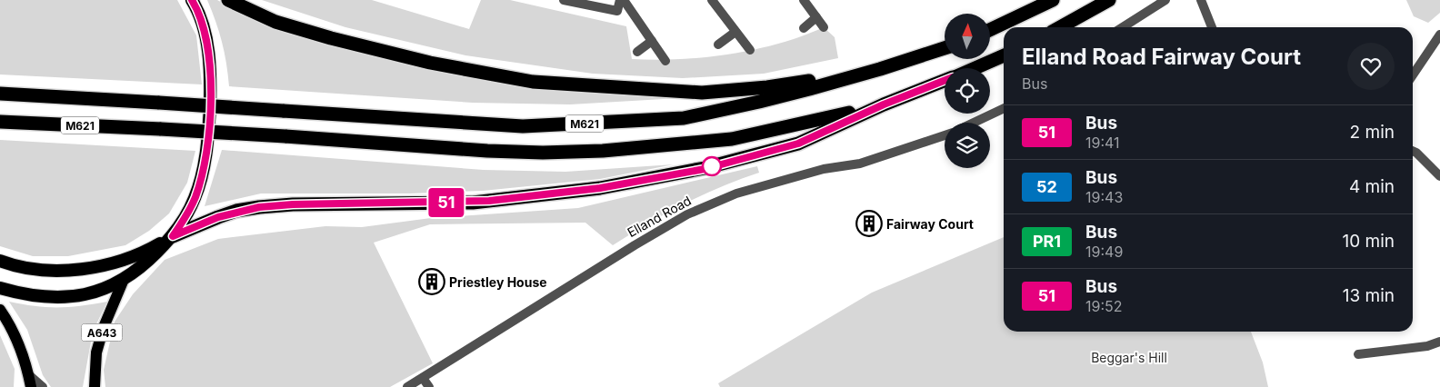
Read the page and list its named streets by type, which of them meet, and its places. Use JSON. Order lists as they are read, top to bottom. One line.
{"streets":{"highway":["M621"],"main road":["A643"],"street":["Elland Road"]},"parks":["Beggar's Hill"],"places":{"building":["Fairway Court","Priestley House"]},"lines":["bus line 51"],"north":"top","page":{"on_map":"51","heading":["Elland Road Fairway Court","Bus"],"list":[{"mark":"51","name":"Bus","note":"19:41","value":"2 min"},{"mark":"52","name":"Bus","note":"19:43","value":"4 min"},{"mark":"PR1","name":"Bus","note":"19:49","value":"10 min"},{"mark":"51","name":"Bus","note":"19:52","value":"13 min"}]}}
